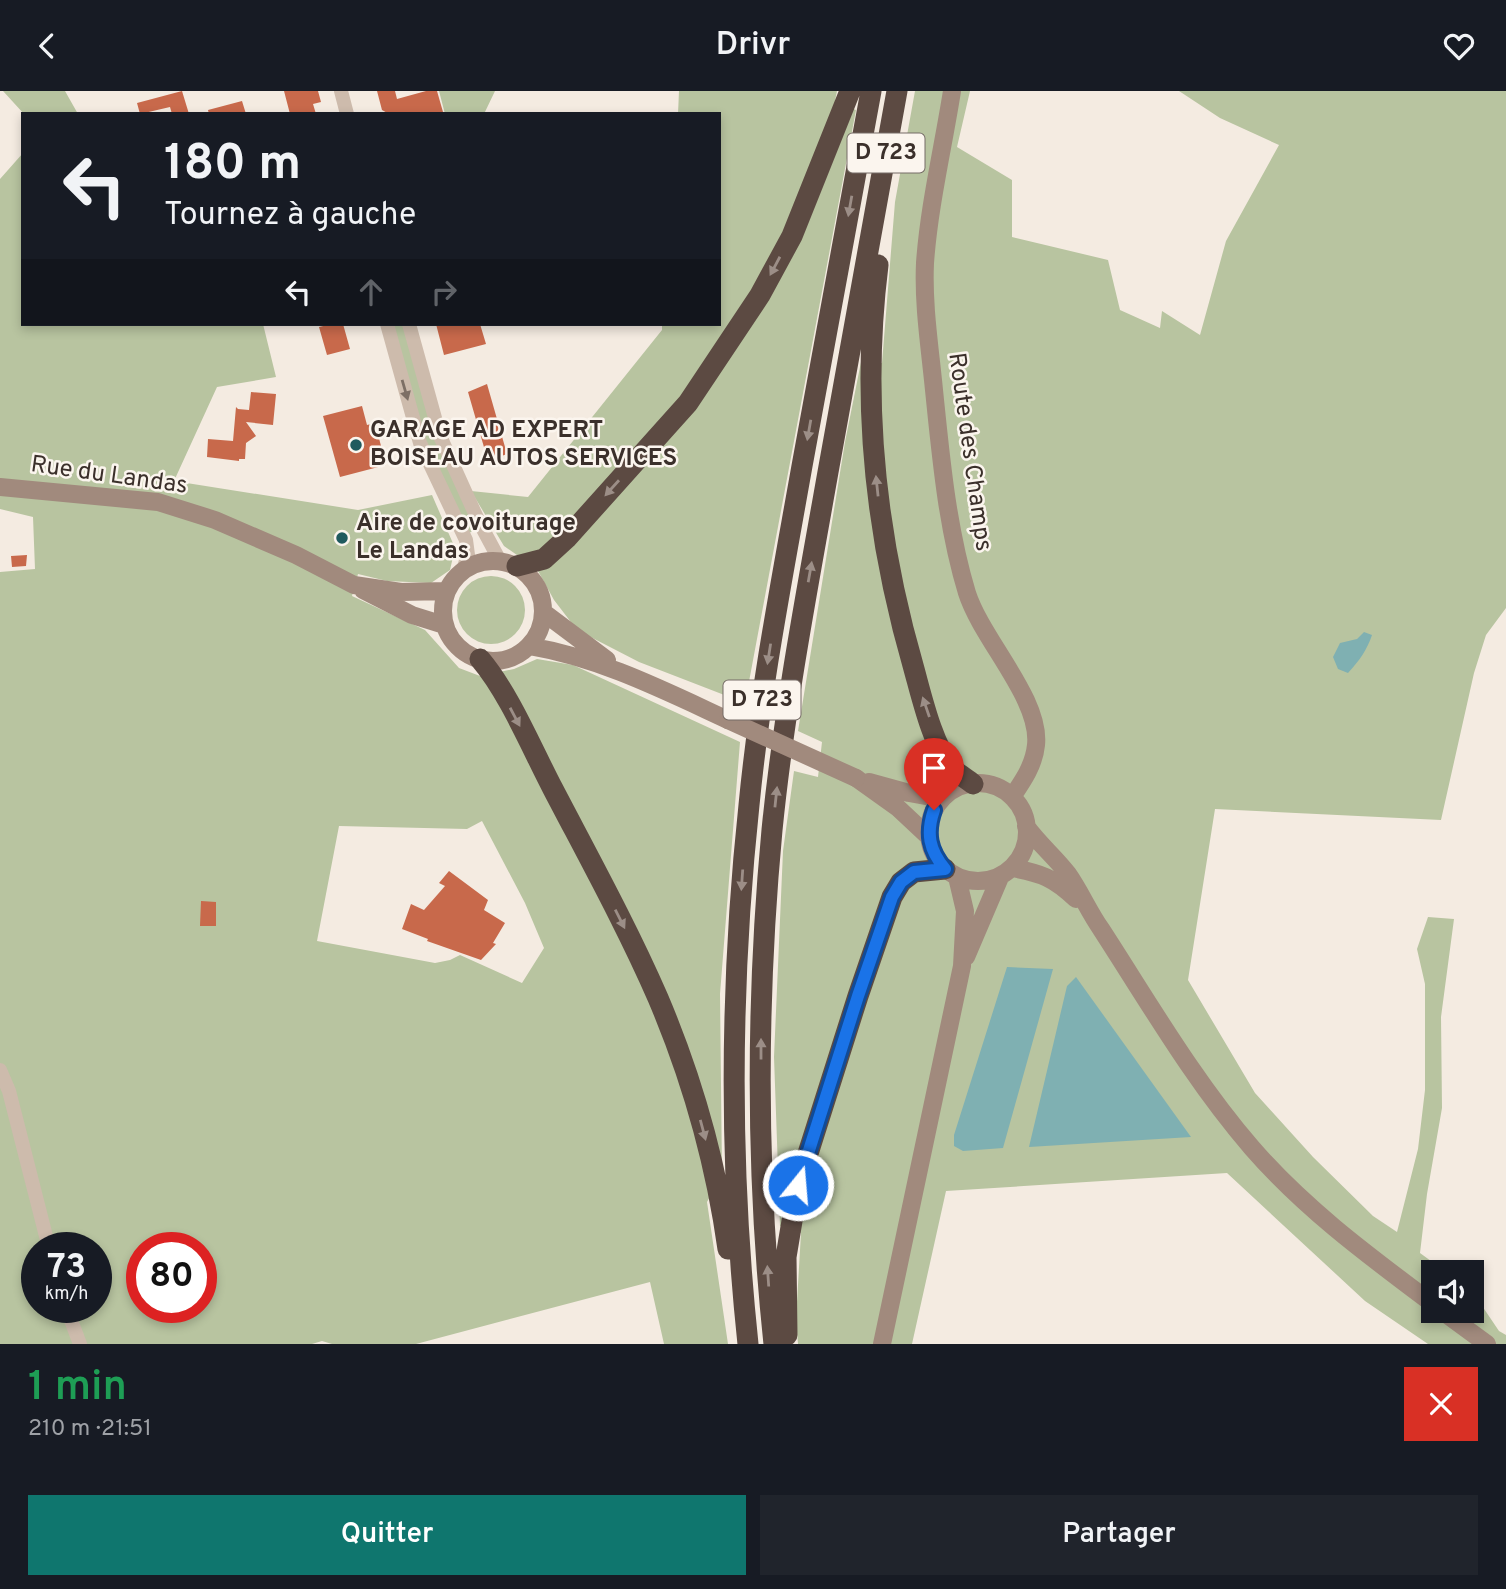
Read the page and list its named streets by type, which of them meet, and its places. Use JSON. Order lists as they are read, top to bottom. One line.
{"streets":{"highway":["D 723"],"street":["Route des Champs","Rue du Landas"]},"places":["GARAGE AD EXPERT BOISEAU AUTOS SERVICES","Aire de covoiturage Le Landas"],"page":{"header":"Drivr","turn":["180 m","Tournez à gauche"],"speed":"73 km/h","limit":"80","heading":["1 min","210 m · 21:51"],"buttons":["Quitter","Partager"]}}
